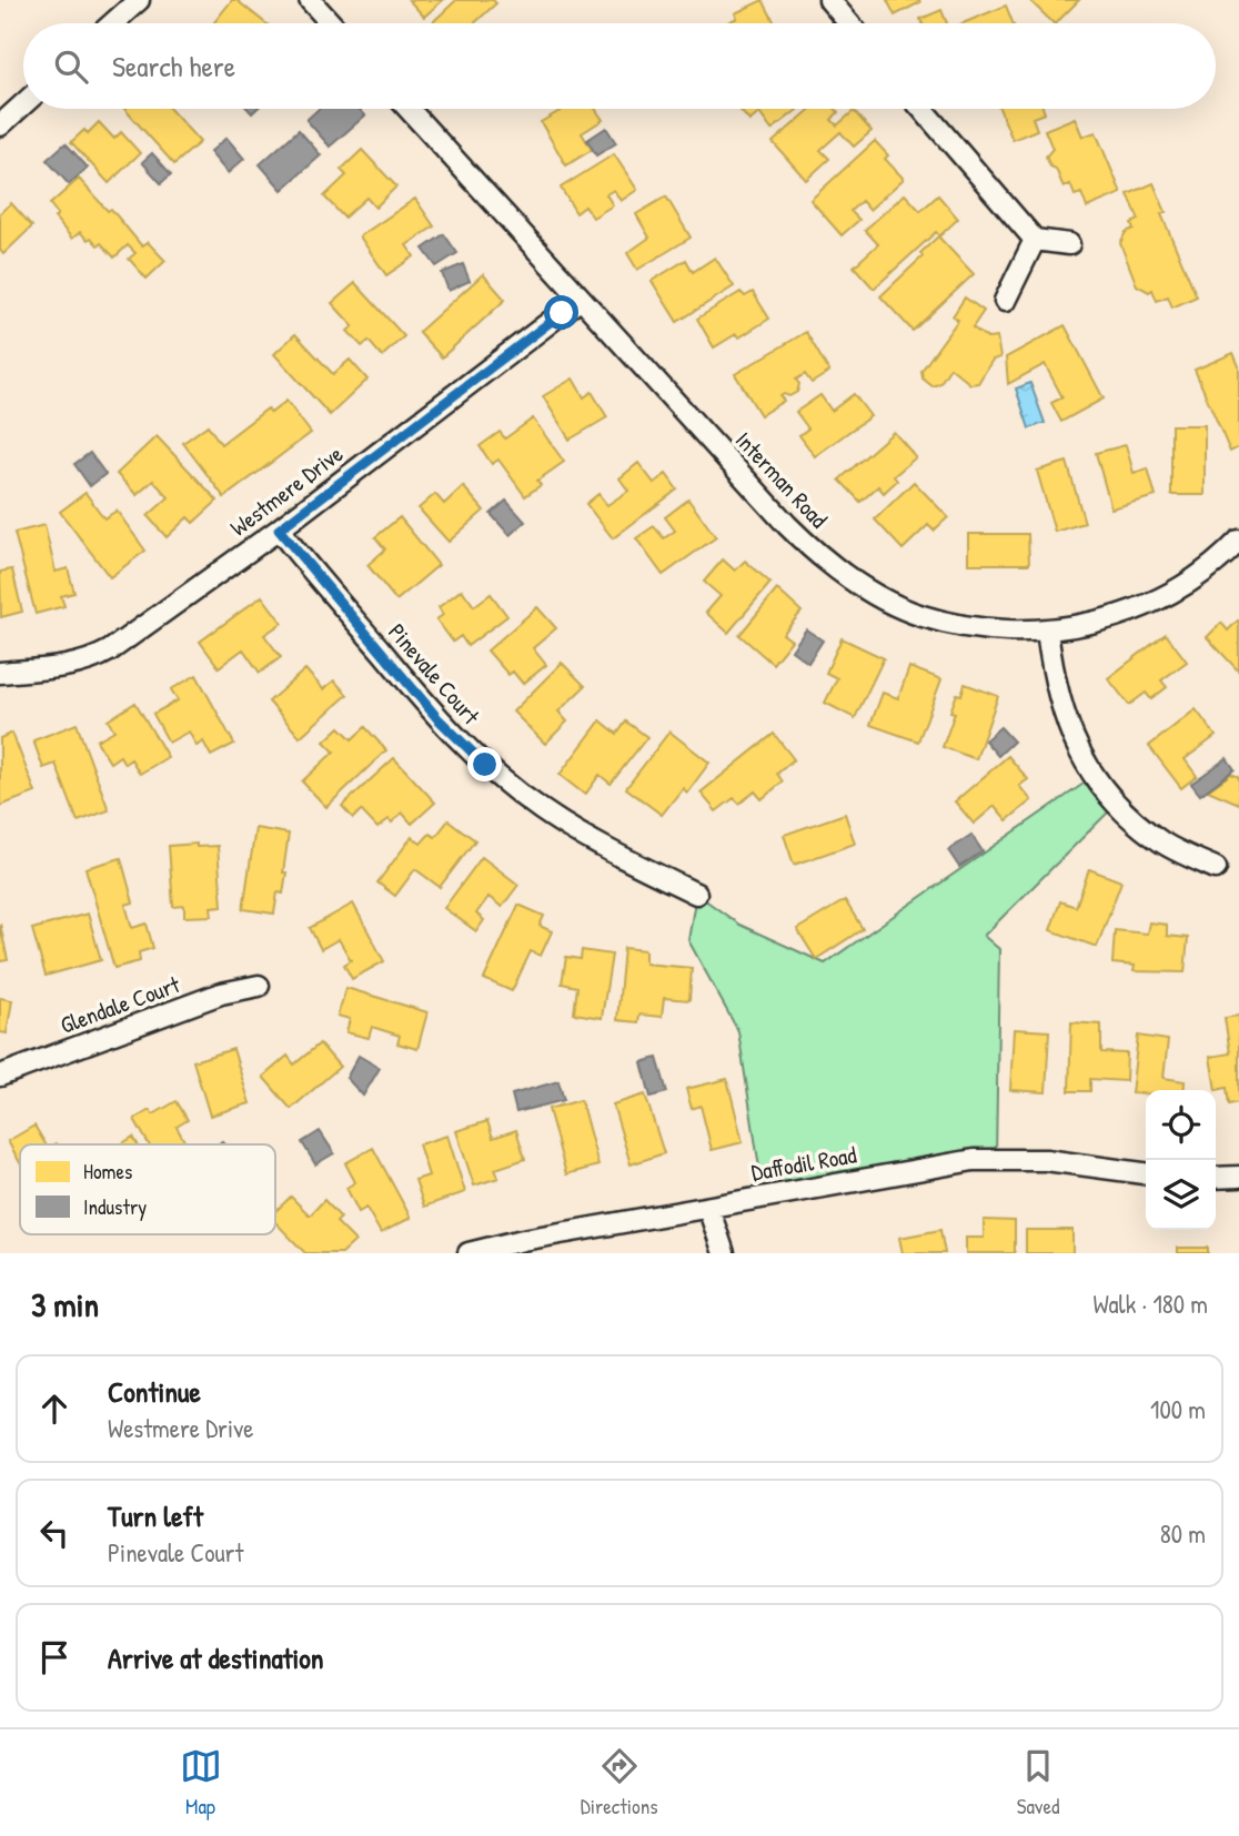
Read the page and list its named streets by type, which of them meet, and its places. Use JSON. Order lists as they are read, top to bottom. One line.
{"streets":{"street":["Interman Road","Westmere Drive","Pinevale Court","Glendale Court","Daffodil Road"]},"crossings":[["Interman Road","Westmere Drive"],["Westmere Drive","Pinevale Court"]],"legend":["Homes","Industry"],"page":{"search":"Search here","heading":["3 min","Walk · 180 m"],"list":[["Continue","Westmere Drive","100 m"],["Turn left","Pinevale Court","80 m"],"Arrive at destination"],"nav":["Map","Directions","Saved"]}}
